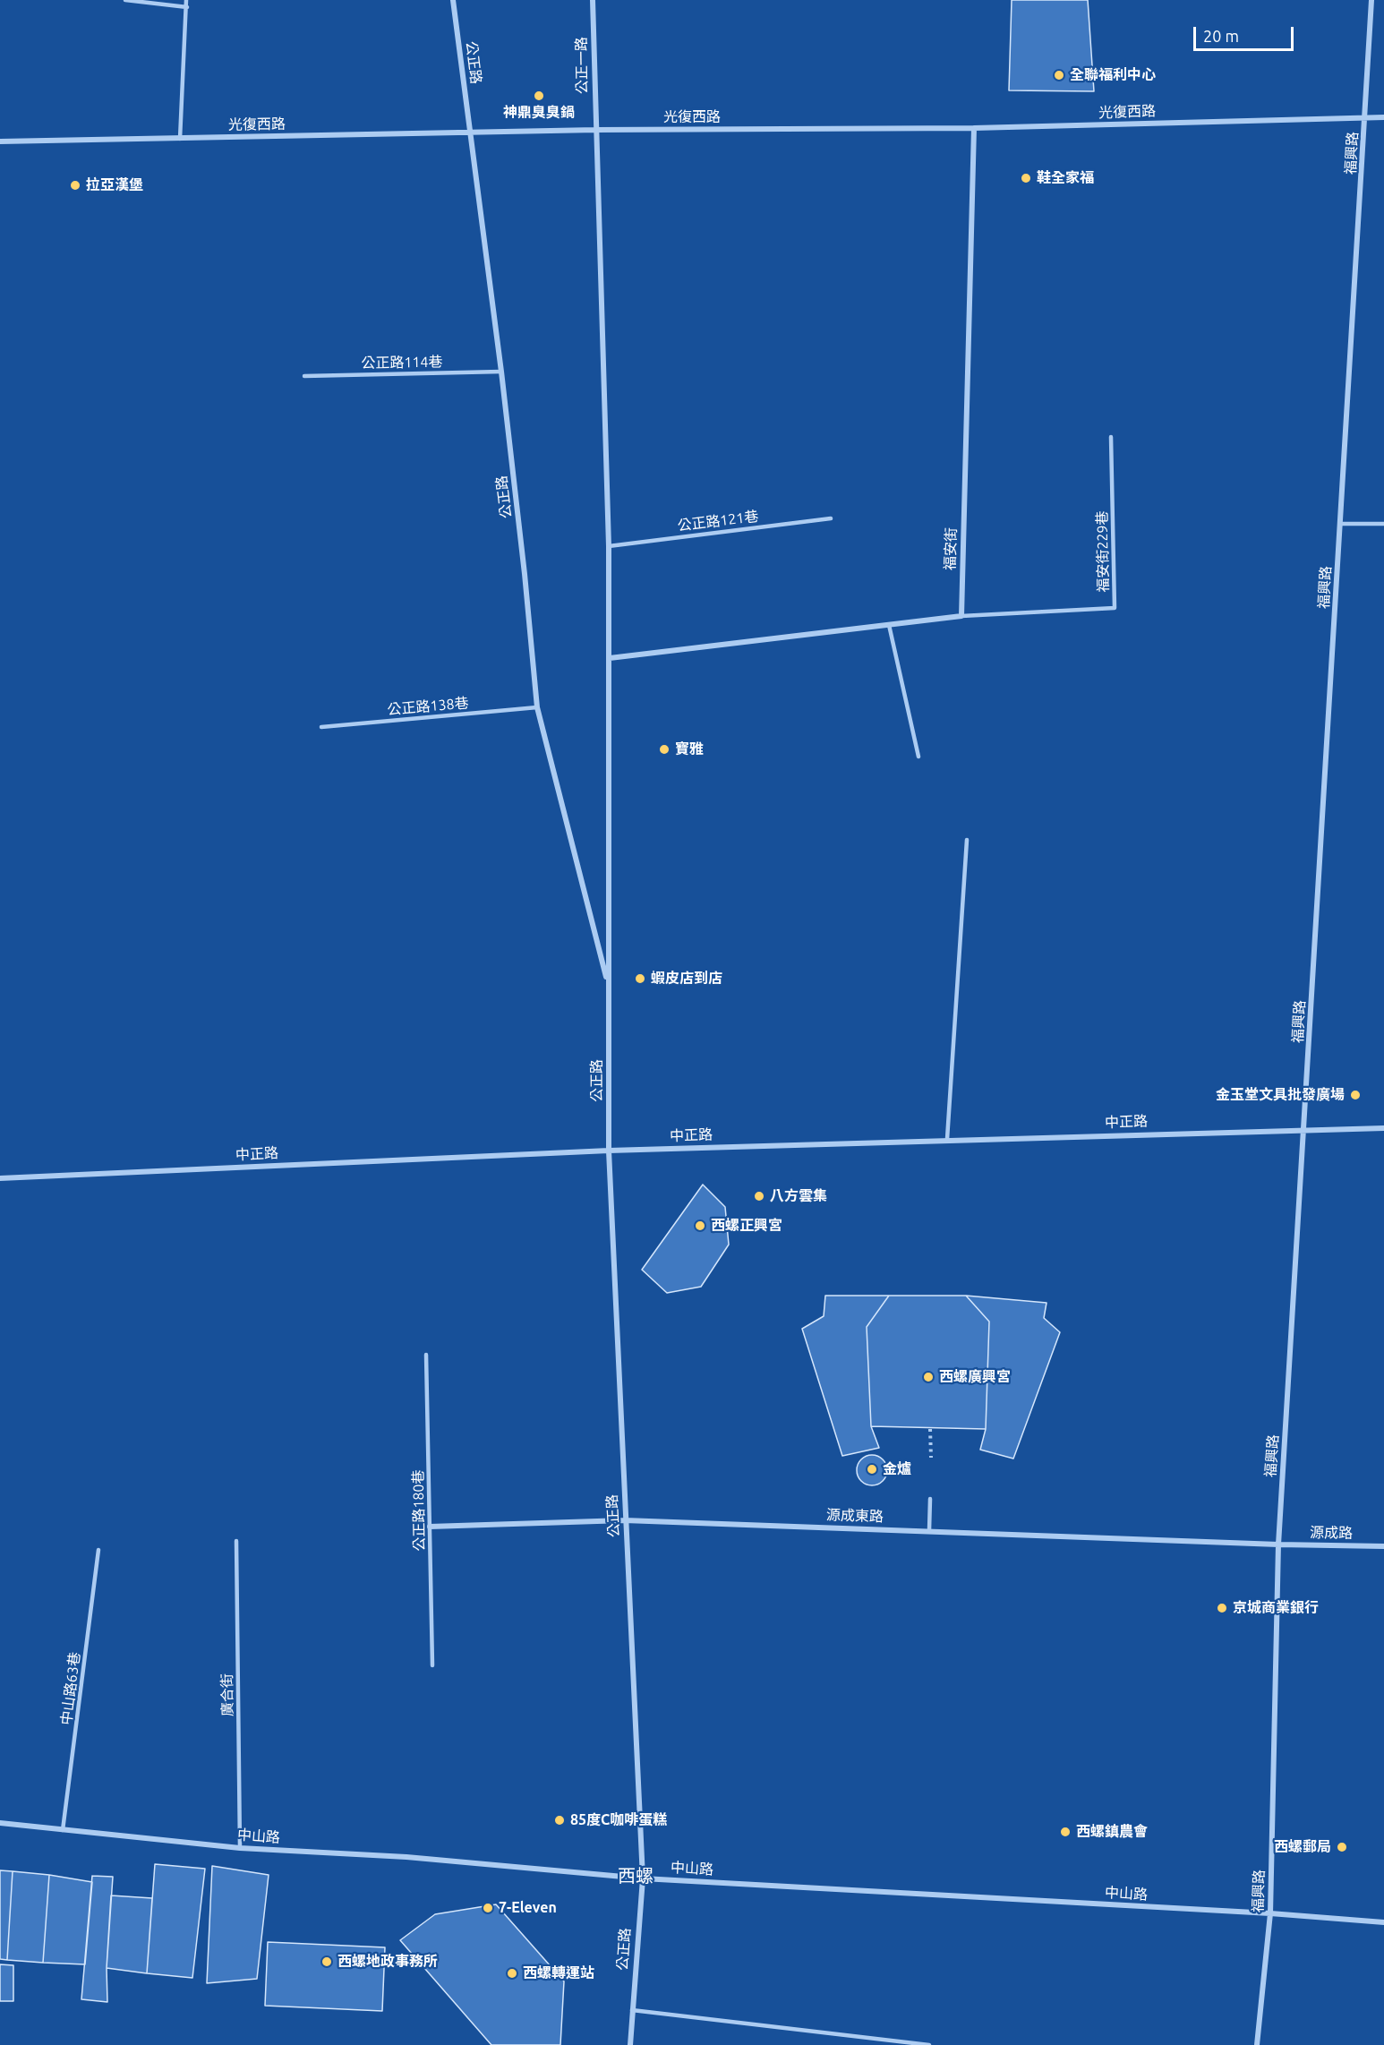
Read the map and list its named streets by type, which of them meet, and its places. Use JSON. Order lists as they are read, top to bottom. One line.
{"streets":{"street":["公正路","公正一路","光復西路","福興路","福安街","中正路","源成東路","源成路","中山路"],"lane":["公正路114巷","公正路121巷","福安街229巷","公正路138巷","公正路180巷","中山路63巷","廣合街"]},"crossings":[["公正路","公正一路"],["公正路","光復西路"],["公正路","公正路114巷"],["公正路","公正路121巷"],["公正路","公正路138巷"],["公正路","中正路"],["公正路","源成東路"],["公正路","中山路"],["公正一路","光復西路"],["光復西路","福興路"],["光復西路","福安街"],["福興路","中正路"],["福興路","源成東路"],["福興路","源成路"],["福興路","中山路"],["福安街","福安街229巷"],["公正路180巷","源成東路"],["源成東路","源成路"],["中山路63巷","中山路"],["廣合街","中山路"]],"districts":["西螺"],"places":["全聯福利中心","神鼎臭臭鍋","鞋全家福","拉亞漢堡","寶雅","蝦皮店到店","金玉堂文具批發廣場","八方雲集","西螺正興宮","西螺廣興宮","金爐","京城商業銀行","85度C咖啡蛋糕","西螺鎮農會","西螺郵局","7-Eleven","西螺地政事務所","西螺轉運站"],"scale_bar":"20 m"}
